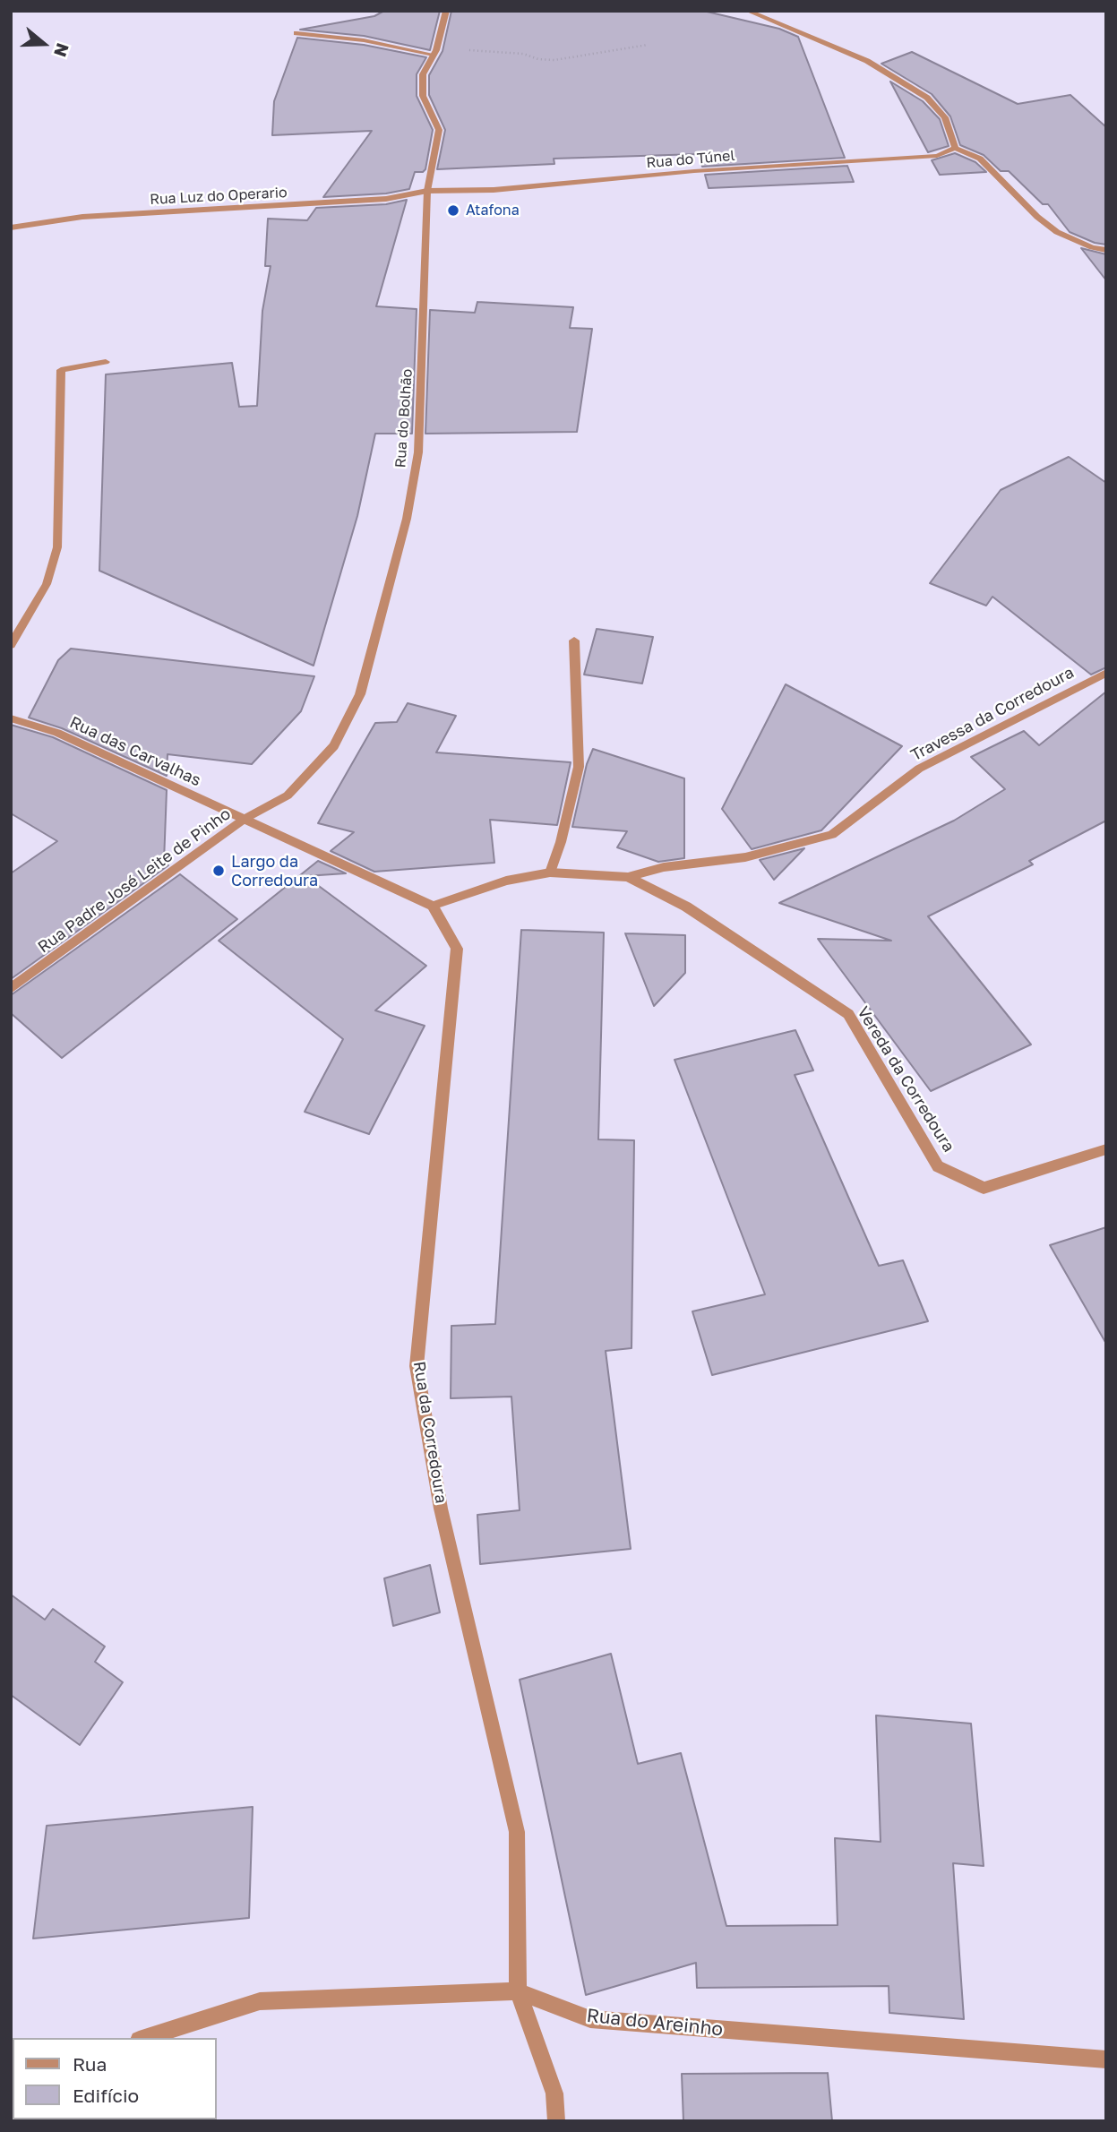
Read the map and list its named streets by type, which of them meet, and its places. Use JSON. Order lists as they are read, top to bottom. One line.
{"streets":{"street":["Rua do Túnel","Rua Luz do Operario","Rua do Bolhão","Travessa da Corredoura","Rua das Carvalhas","Rua Padre José Leite de Pinho","Vereda da Corredoura","Rua da Corredoura","Rua do Areinho"]},"crossings":[["Rua do Túnel","Rua Luz do Operario"],["Rua do Túnel","Rua do Bolhão"],["Rua Luz do Operario","Rua do Bolhão"],["Rua do Bolhão","Rua das Carvalhas"],["Rua do Bolhão","Rua Padre José Leite de Pinho"],["Travessa da Corredoura","Vereda da Corredoura"],["Travessa da Corredoura","Rua da Corredoura"],["Rua das Carvalhas","Rua Padre José Leite de Pinho"],["Rua da Corredoura","Rua do Areinho"]],"places":["Atafona","Largo da Corredoura"],"legend":["Rua","Edifício"],"north":"right"}
